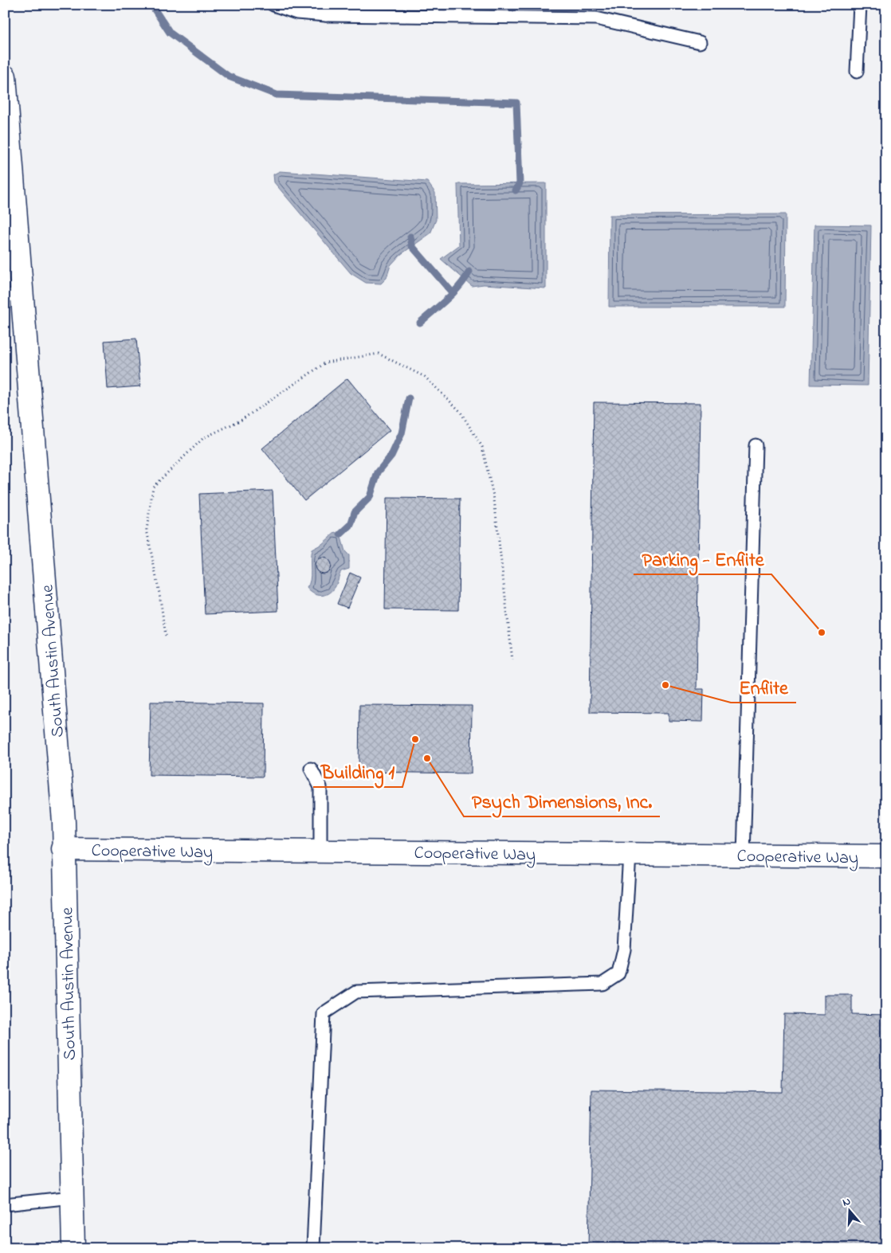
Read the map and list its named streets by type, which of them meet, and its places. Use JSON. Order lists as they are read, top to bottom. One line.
{"streets":{"main road":["South Austin Avenue","Cooperative Way"]},"crossings":[["South Austin Avenue","Cooperative Way"]],"places":["Parking - Enflite","Enflite","Building 1","Psych Dimensions, Inc."],"north":"top"}
